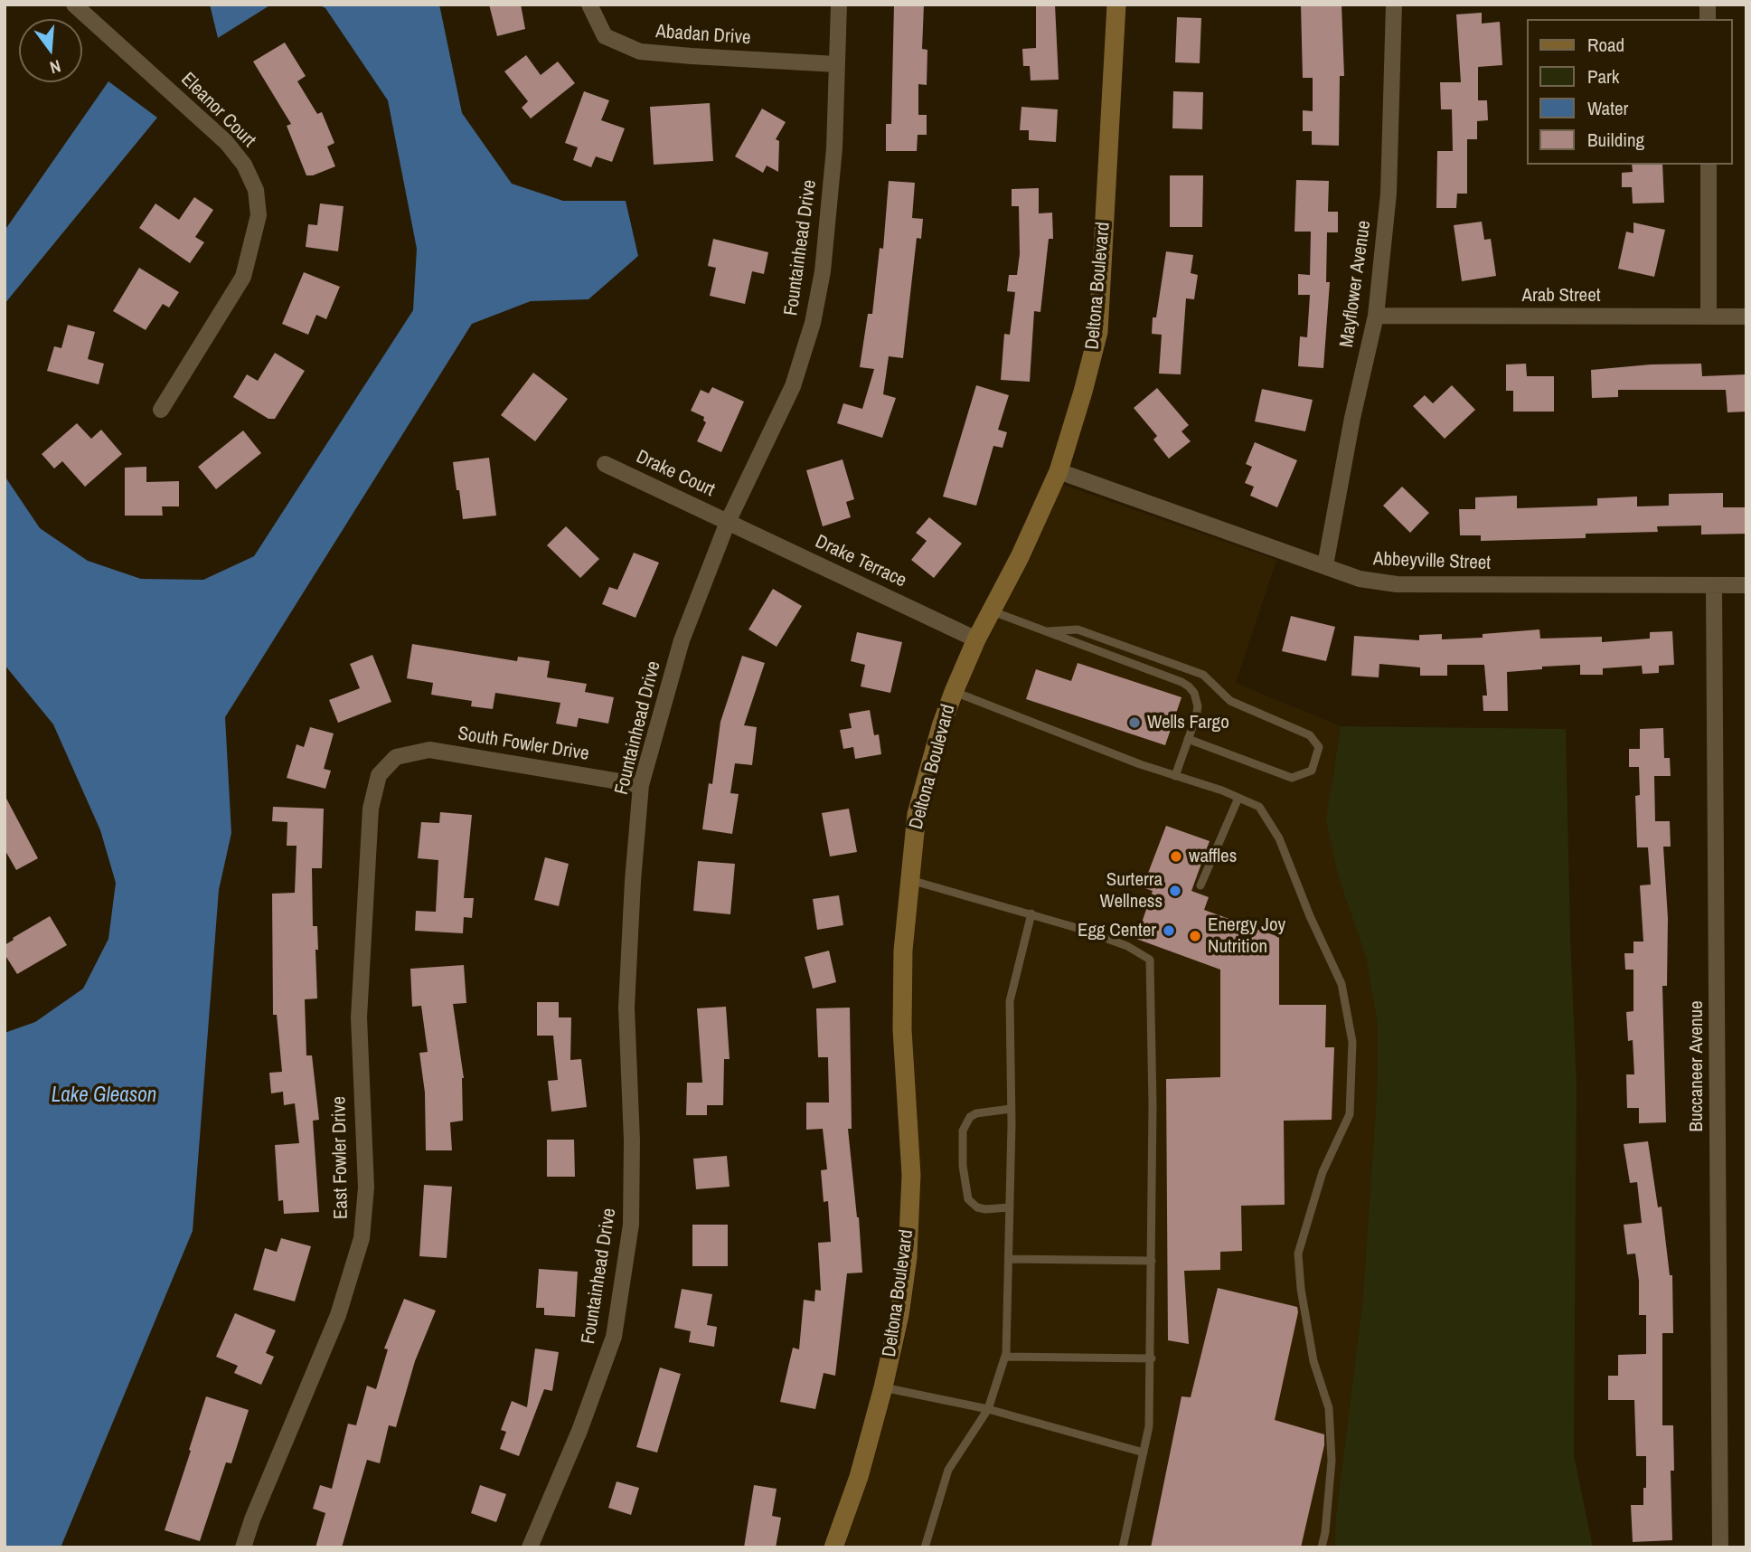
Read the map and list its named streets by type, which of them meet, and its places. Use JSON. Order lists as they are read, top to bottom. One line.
{"streets":{"street":["Abadan Drive","Eleanor Court","Fountainhead Drive","Mayflower Avenue","Deltona Boulevard","Arab Street","Drake Court","Drake Terrace","Abbeyville Street","South Fowler Drive","Buccaneer Avenue","East Fowler Drive"]},"crossings":[["Abadan Drive","Fountainhead Drive"],["Fountainhead Drive","Drake Court"],["Fountainhead Drive","Drake Terrace"],["Fountainhead Drive","South Fowler Drive"],["Mayflower Avenue","Arab Street"],["Mayflower Avenue","Abbeyville Street"],["Deltona Boulevard","Drake Terrace"],["Deltona Boulevard","Abbeyville Street"],["Drake Court","Drake Terrace"],["Abbeyville Street","Buccaneer Avenue"],["South Fowler Drive","East Fowler Drive"]],"water":["Lake Gleason"],"places":["Wells Fargo","waffles","Surterra Wellness","Egg Center","Energy Joy Nutrition"],"legend":["Road","Park","Water","Building"],"north":"bottom"}
